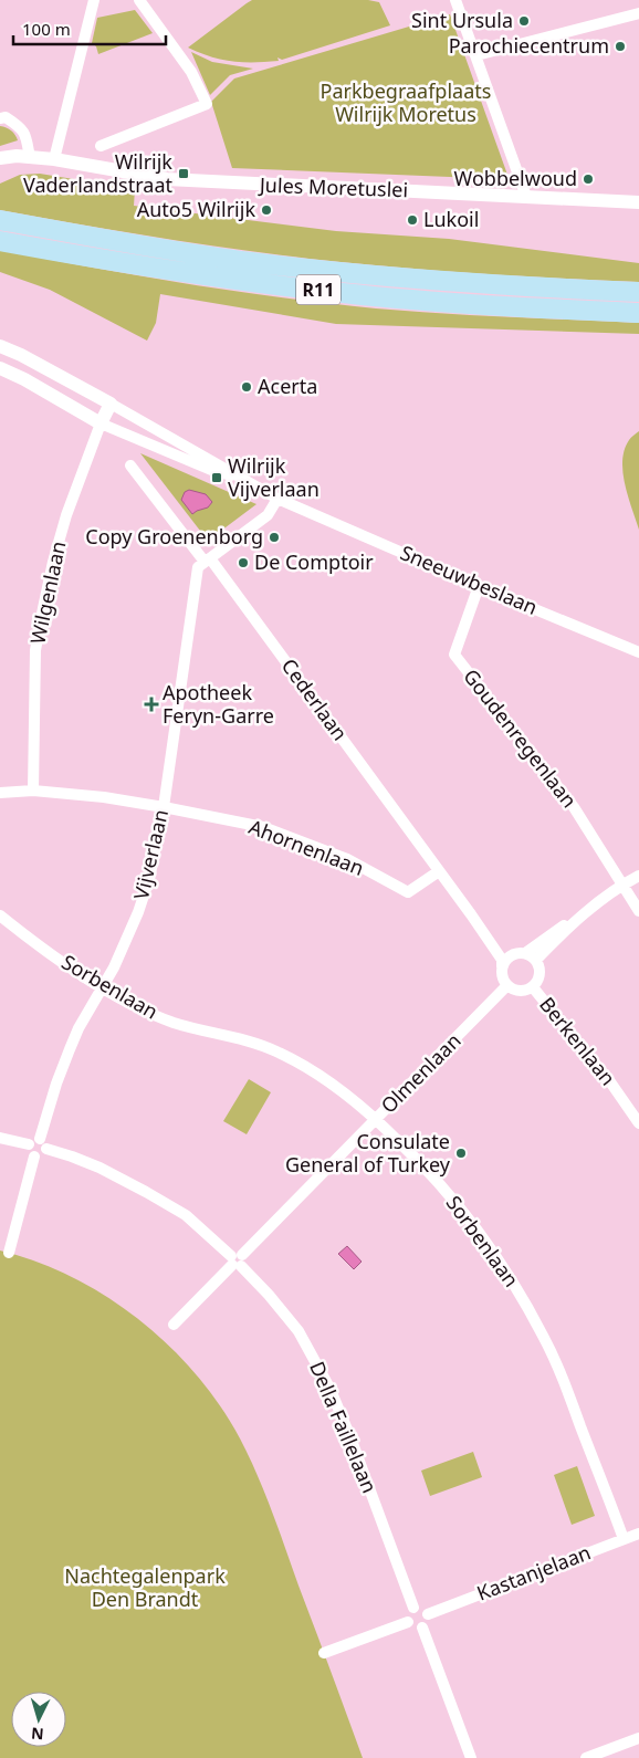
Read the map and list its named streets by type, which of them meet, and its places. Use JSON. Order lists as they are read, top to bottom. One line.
{"streets":{"highway":["R11"],"street":["Jules Moretuslei","Sneeuwbeslaan","Wilgenlaan","Cederlaan","Goudenregenlaan","Ahornenlaan","Vijverlaan","Sorbenlaan","Berkenlaan","Olmenlaan","Della Faillelaan","Kastanjelaan"]},"crossings":[["Sneeuwbeslaan","Wilgenlaan"],["Sneeuwbeslaan","Goudenregenlaan"],["Wilgenlaan","Ahornenlaan"],["Cederlaan","Ahornenlaan"],["Cederlaan","Vijverlaan"],["Cederlaan","Berkenlaan"],["Cederlaan","Olmenlaan"],["Ahornenlaan","Vijverlaan"],["Vijverlaan","Sorbenlaan"],["Vijverlaan","Della Faillelaan"],["Sorbenlaan","Olmenlaan"],["Sorbenlaan","Kastanjelaan"],["Berkenlaan","Olmenlaan"],["Olmenlaan","Della Faillelaan"],["Della Faillelaan","Kastanjelaan"]],"parks":["Parkbegraafplaats Wilrijk Moretus","Nachtegalenpark Den Brandt"],"places":{"other":["Sint Ursula","Parochiecentrum","Wobbelwoud","Auto5 Wilrijk","Lukoil","Acerta","Copy Groenenborg","De Comptoir","Consulate General of Turkey"],"transit":["Wilrijk Vaderlandstraat","Wilrijk Vijverlaan"],"health":["Apotheek Feryn-Garre"]},"scale_bar":"100 m","north":"bottom"}
